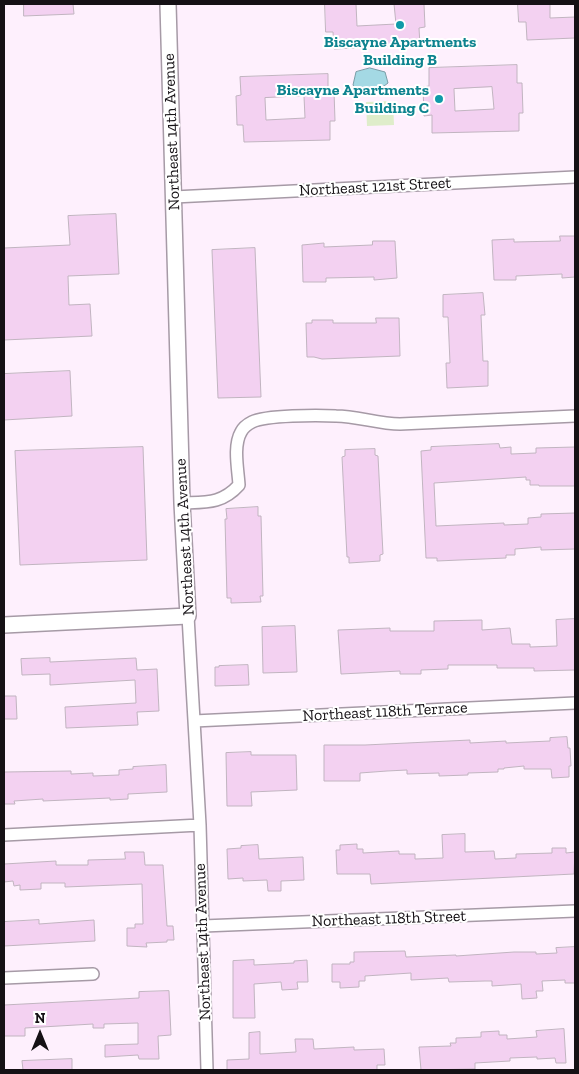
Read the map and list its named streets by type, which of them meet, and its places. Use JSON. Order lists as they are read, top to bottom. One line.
{"streets":{"street":["Northeast 14th Avenue","Northeast 121st Street","Northeast 118th Terrace","Northeast 118th Street"]},"crossings":[["Northeast 14th Avenue","Northeast 121st Street"],["Northeast 14th Avenue","Northeast 118th Terrace"],["Northeast 14th Avenue","Northeast 118th Street"]],"places":["Biscayne Apartments Building B","Biscayne Apartments Building C"],"north":"top"}
